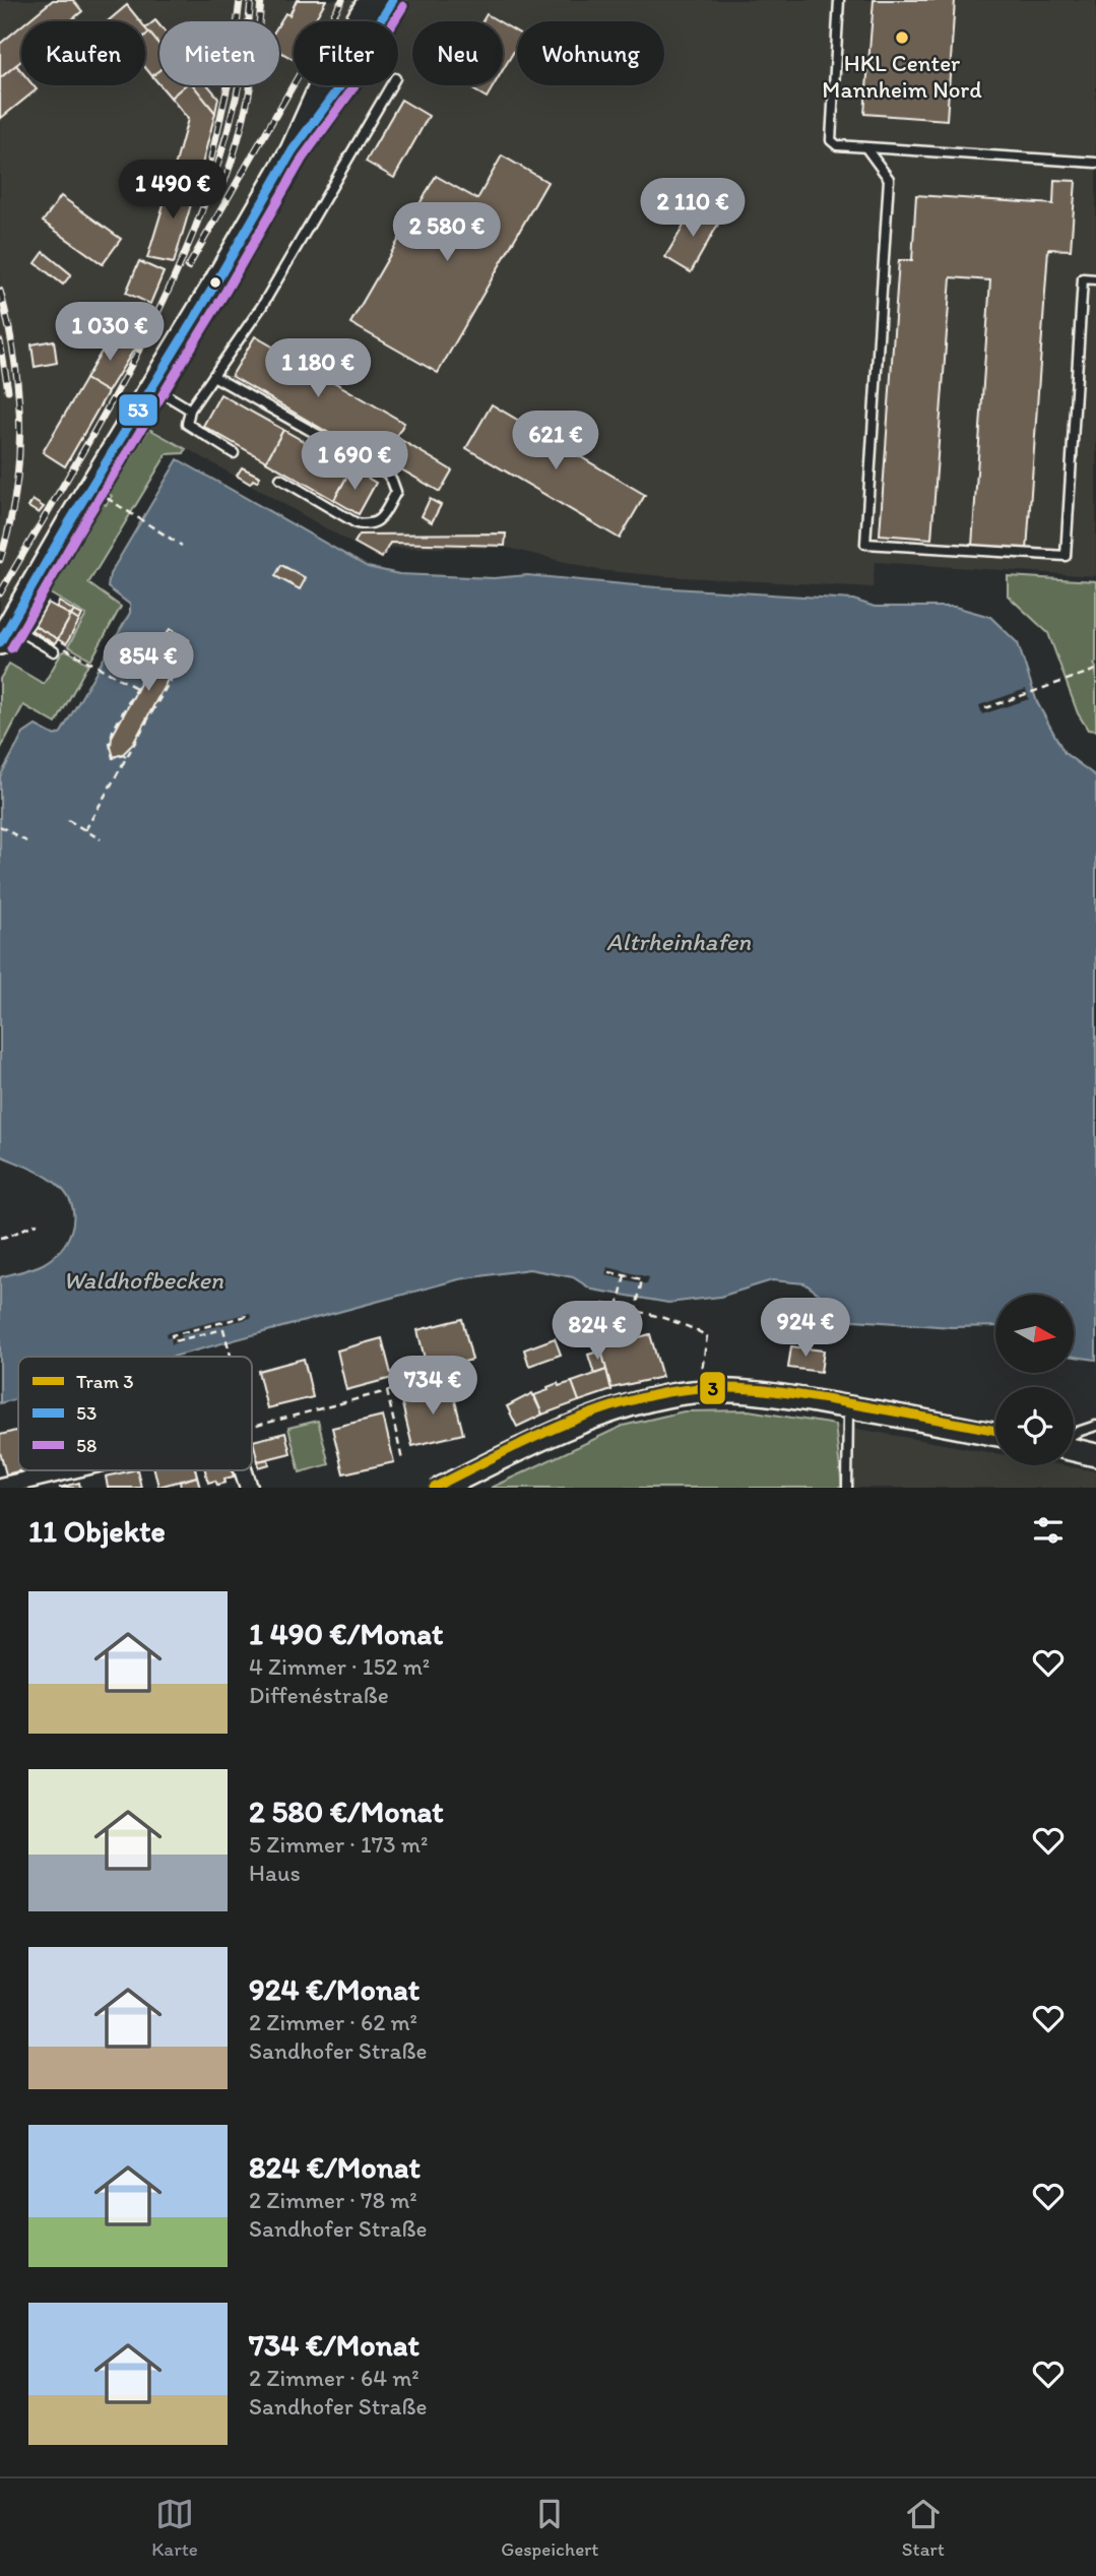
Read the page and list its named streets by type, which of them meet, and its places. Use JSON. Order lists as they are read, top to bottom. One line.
{"water":["Altrheinhafen","Waldhofbecken"],"places":["HKL Center Mannheim Nord"],"lines":["transit line 53","transit line 58","tram line 3"],"legend":["Tram 3","53","58"],"north":"right","page":{"chip":["Kaufen","Mieten","Filter","Neu","Wohnung"],"price":["1 490 €","2 110 €","2 580 €","1 030 €","1 180 €","621 €","1 690 €","854 €","924 €","824 €","734 €"],"heading":"11 Objekte","list":[{"name":"1 490 €/Monat","note":"4 Zimmer · 152 m² · Diffenéstraße"},{"name":"2 580 €/Monat","note":"5 Zimmer · 173 m² · Haus"},{"name":"924 €/Monat","note":"2 Zimmer · 62 m² · Sandhofer Straße"},{"name":"824 €/Monat","note":"2 Zimmer · 78 m² · Sandhofer Straße"},{"name":"734 €/Monat","note":"2 Zimmer · 64 m² · Sandhofer Straße"}],"tabs":["Karte","Gespeichert","Start"]}}
